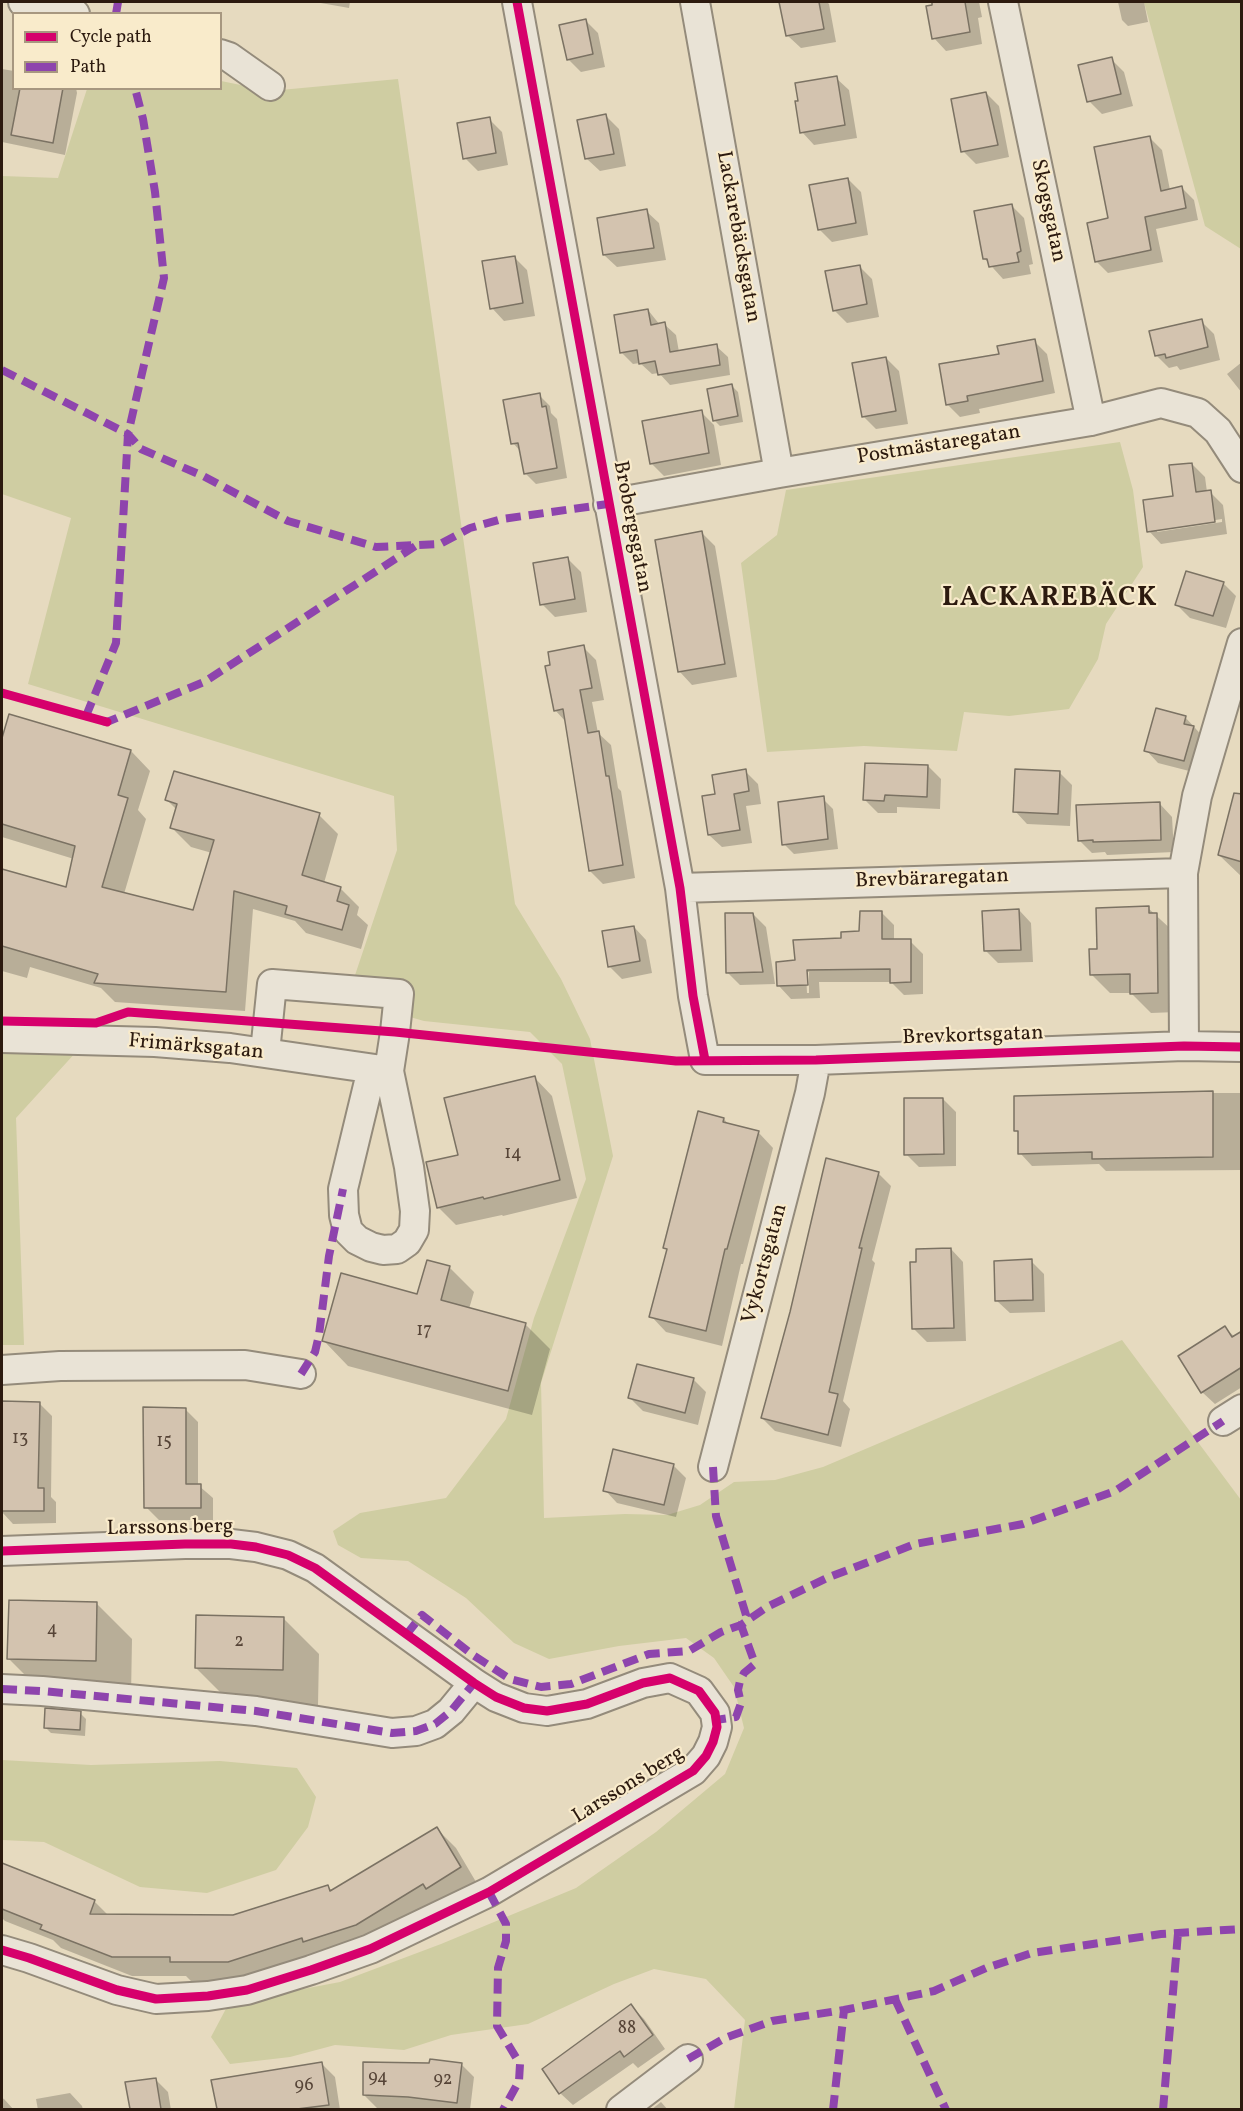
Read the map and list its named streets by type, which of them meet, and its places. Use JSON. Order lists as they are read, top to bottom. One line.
{"streets":{"street":["Skogsgatan","Lackarebäcksgatan","Postmästaregatan","Brobergsgatan","Brevbäraregatan","Brevkortsgatan","Frimärksgatan","Vykortsgatan","Larssons berg"]},"crossings":[["Skogsgatan","Postmästaregatan"],["Lackarebäcksgatan","Postmästaregatan"],["Postmästaregatan","Brobergsgatan"],["Brobergsgatan","Brevbäraregatan"],["Brobergsgatan","Brevkortsgatan"],["Brevkortsgatan","Vykortsgatan"]],"districts":["LACKAREBÄCK"],"house_numbers":["14","17","13","15","4","2","88","94","92","96"],"legend":["Cycle path","Path"]}
